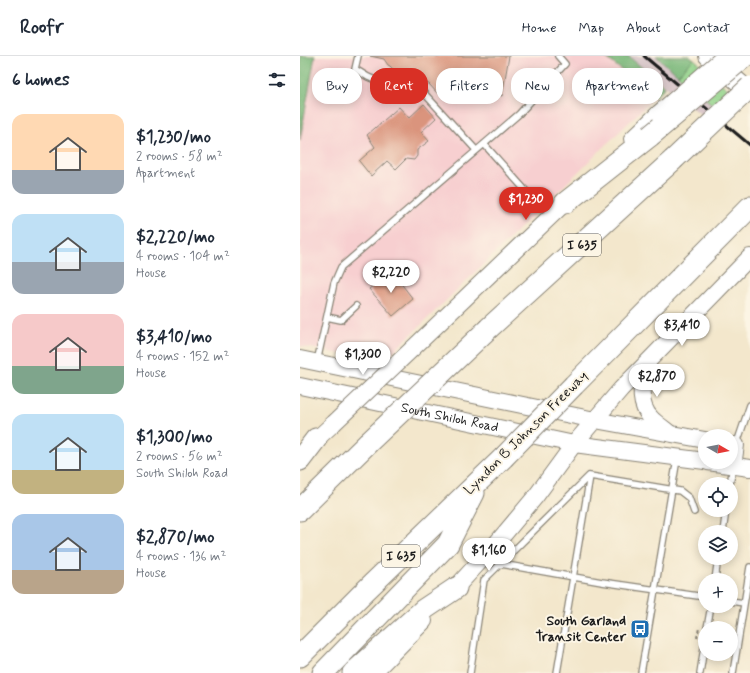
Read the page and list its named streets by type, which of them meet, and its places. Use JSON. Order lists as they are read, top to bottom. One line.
{"streets":{"highway":["I 635","Lyndon B Johnson Freeway"],"main road":["South Shiloh Road"]},"places":{"bus stop":["South Garland Transit Center"]},"north":"right","page":{"header":"Roofr","nav":["Home","Map","About","Contact"],"heading":"6 homes","chip":["Buy","Rent","Filters","New","Apartment"],"list":[{"name":"$1,230/mo","note":"2 rooms · 58 m² · Apartment"},{"name":"$2,220/mo","note":"4 rooms · 104 m² · House"},{"name":"$3,410/mo","note":"4 rooms · 152 m² · House"},{"name":"$1,300/mo","note":"2 rooms · 56 m² · South Shiloh Road"},{"name":"$2,870/mo","note":"4 rooms · 136 m² · House"}],"price":["$1,230","$2,220","$3,410","$1,300","$2,870","$1,160"],"map_buttons":["+","−"]}}
